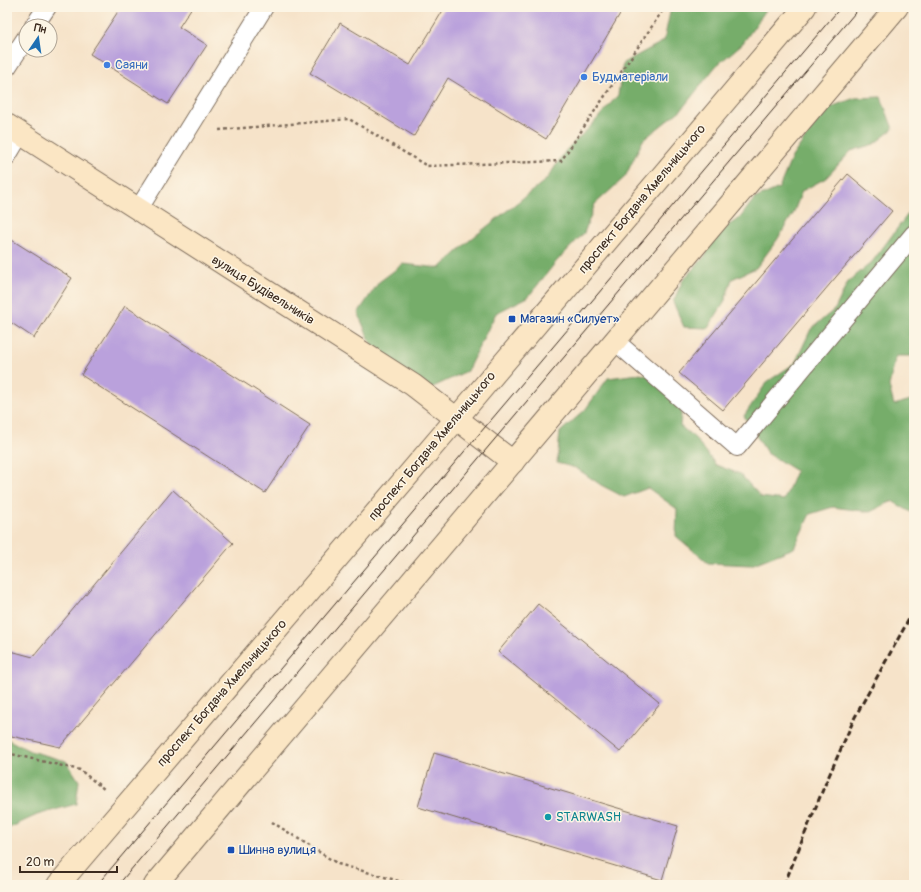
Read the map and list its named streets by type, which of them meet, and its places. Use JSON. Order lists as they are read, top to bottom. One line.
{"streets":{"main road":["проспект Богдана Хмельницького","вулиця Будівельників"]},"crossings":[["проспект Богдана Хмельницького","вулиця Будівельників"]],"places":{"other":["Саяни","Будматеріали","STARWASH"],"transit":["Магазин «Силует»","Шинна вулиця"]},"scale_bar":"20 m","north":"top"}
